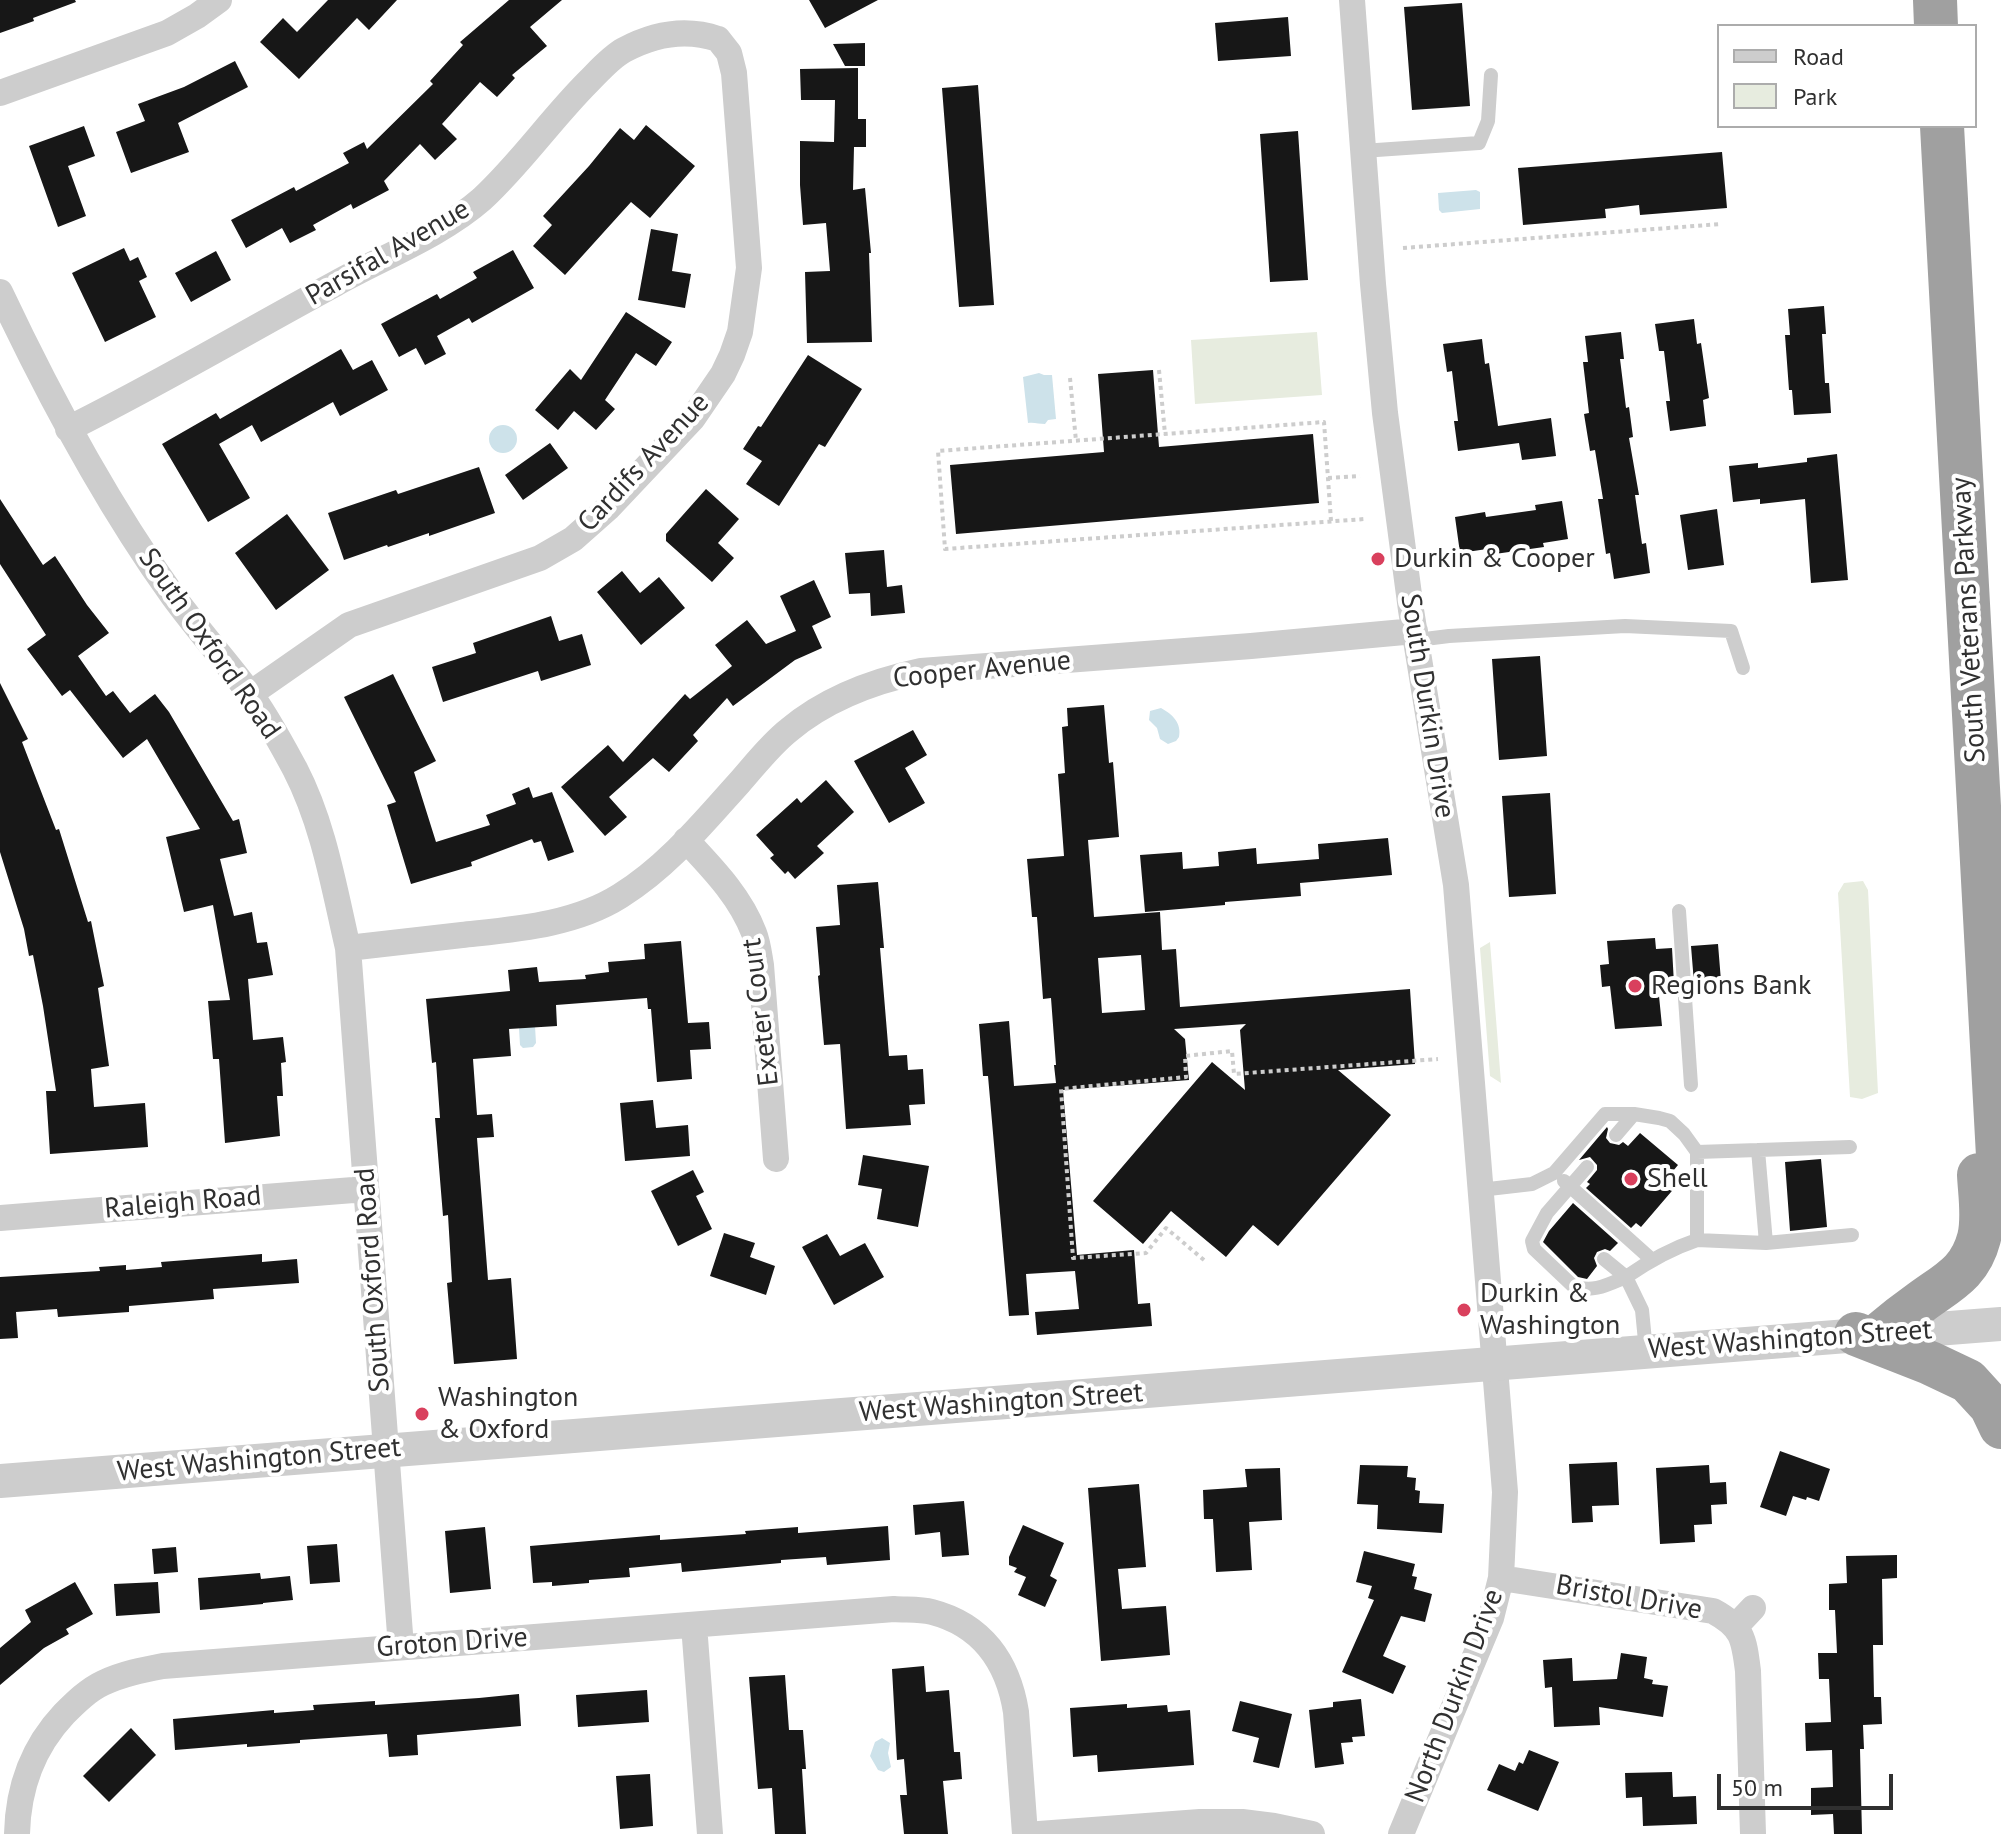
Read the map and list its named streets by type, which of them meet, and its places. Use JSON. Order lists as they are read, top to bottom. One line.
{"streets":{"highway":["South Veterans Parkway"],"street":["Parsifal Avenue","Cardifs Avenue","South Oxford Road","Cooper Avenue","South Durkin Drive","Exeter Court","Raleigh Road","West Washington Street","Bristol Drive","Groton Drive","North Durkin Drive"]},"crossings":[["Parsifal Avenue","Cardifs Avenue"],["Parsifal Avenue","South Oxford Road"],["Cardifs Avenue","South Oxford Road"],["South Oxford Road","Cooper Avenue"],["South Oxford Road","Raleigh Road"],["South Oxford Road","West Washington Street"],["South Oxford Road","Groton Drive"],["Cooper Avenue","South Durkin Drive"],["Cooper Avenue","Exeter Court"],["South Durkin Drive","West Washington Street"],["South Durkin Drive","North Durkin Drive"],["West Washington Street","North Durkin Drive"],["Bristol Drive","North Durkin Drive"]],"places":["Durkin & Cooper","Regions Bank","Shell","Durkin & Washington","Washington & Oxford"],"legend":["Road","Park"],"scale_bar":"50 m"}
